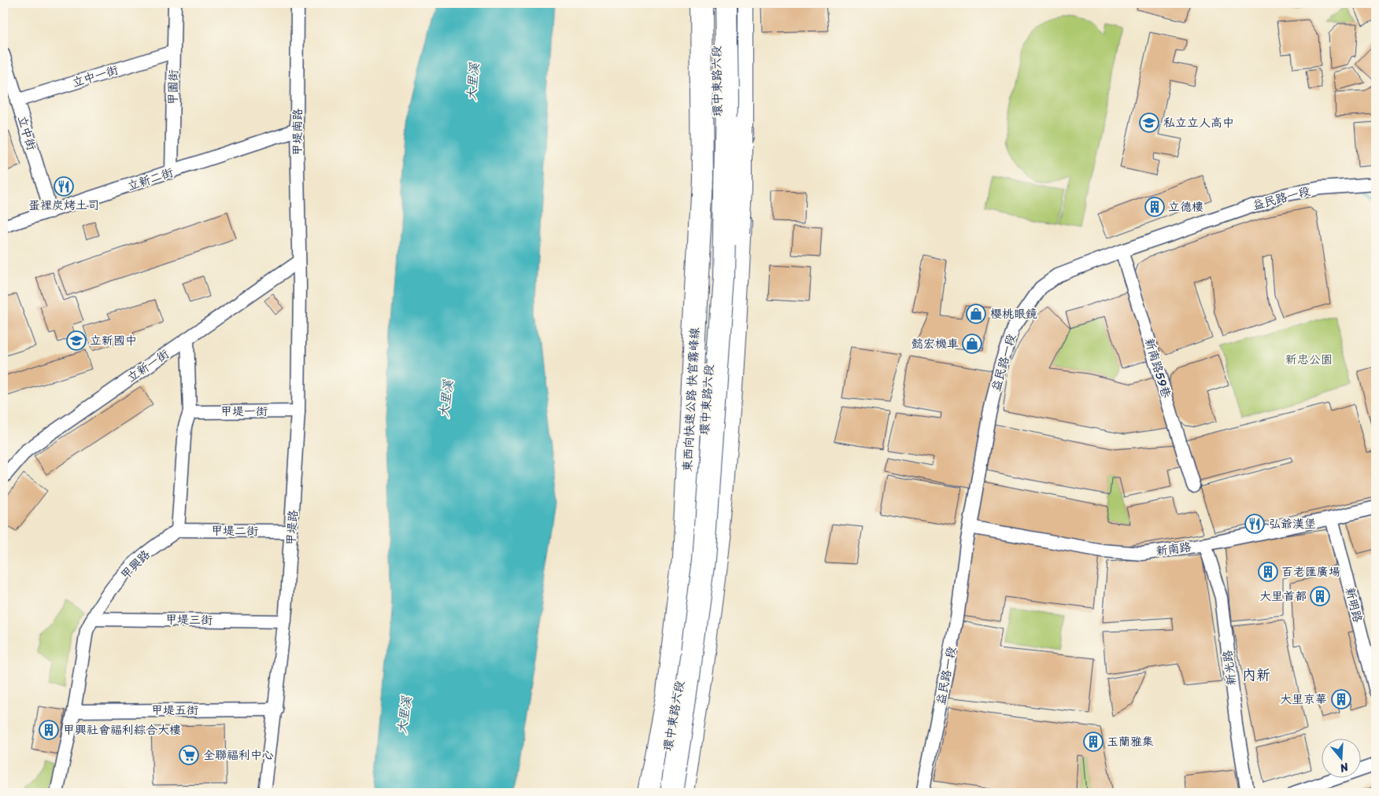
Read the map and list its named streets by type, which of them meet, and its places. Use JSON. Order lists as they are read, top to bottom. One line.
{"streets":{"highway":["東西向快速公路 快官霧峰線"],"street":["立中一街","環中東路六段","甲園街","甲堤南路","立中街","立新二街","益民路一段","立新一街","新南路59巷","甲堤一街","甲堤路","甲堤二街","新南路","甲興路","新明路","甲堤三街","新光路","甲堤五街"]},"crossings":[["立中一街","甲園街"],["立中一街","立中街"],["甲園街","立新二街"],["甲堤南路","立新二街"],["甲堤南路","立新一街"],["甲堤南路","甲堤路"],["立中街","立新二街"],["益民路一段","新南路59巷"],["益民路一段","新南路"],["立新一街","甲堤路"],["甲堤一街","甲堤路"],["甲堤路","甲堤二街"],["甲堤路","甲堤三街"],["甲堤路","甲堤五街"],["甲堤二街","甲興路"],["新南路","新明路"],["新南路","新光路"],["甲興路","甲堤三街"],["甲興路","甲堤五街"]],"districts":["内新"],"water":["大里溪"],"parks":["新忠公園"],"places":{"school or university":["私立立人高中","立新國中"],"restaurant":["蛋裡炭烤土司","弘爺漢堡"],"building":["立德樓","百老匯廣場","大里首都","大里京華","甲興社會福利綜合大樓","玉蘭雅集"],"shop":["櫻桃眼鏡","懿宏機車"],"supermarket":["全聯福利中心"]},"north":"bottom"}
